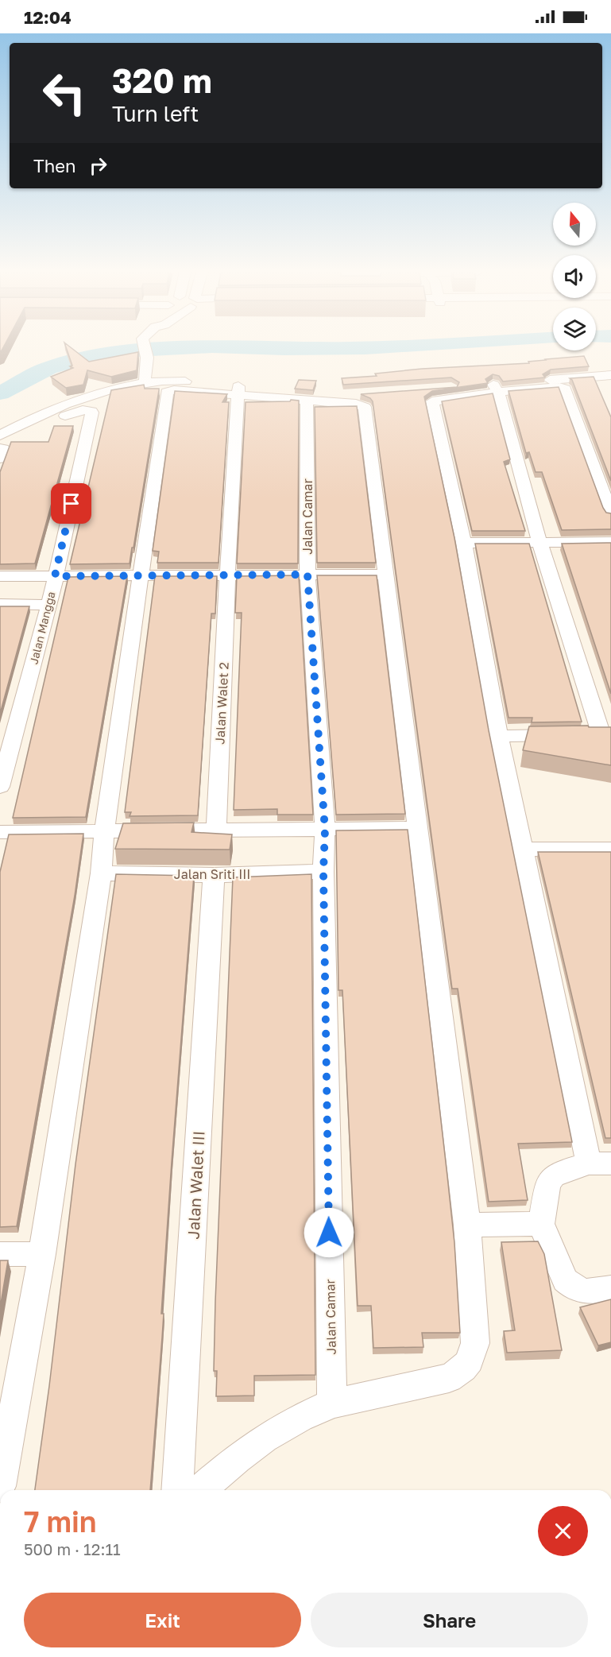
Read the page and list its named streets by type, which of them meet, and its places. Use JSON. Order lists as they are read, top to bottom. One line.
{"streets":{"street":["Jalan Camar","Jalan Mangga","Jalan Walet 2","Jalan Sriti III","Jalan Walet III"]},"crossings":[["Jalan Camar","Jalan Sriti III"],["Jalan Sriti III","Jalan Walet III"]],"north":"top","page":{"status":"12:04","turn":["320 m","Turn left"],"then":"Then","heading":["7 min","500 m · 12:11"],"buttons":["Exit","Share"]}}
